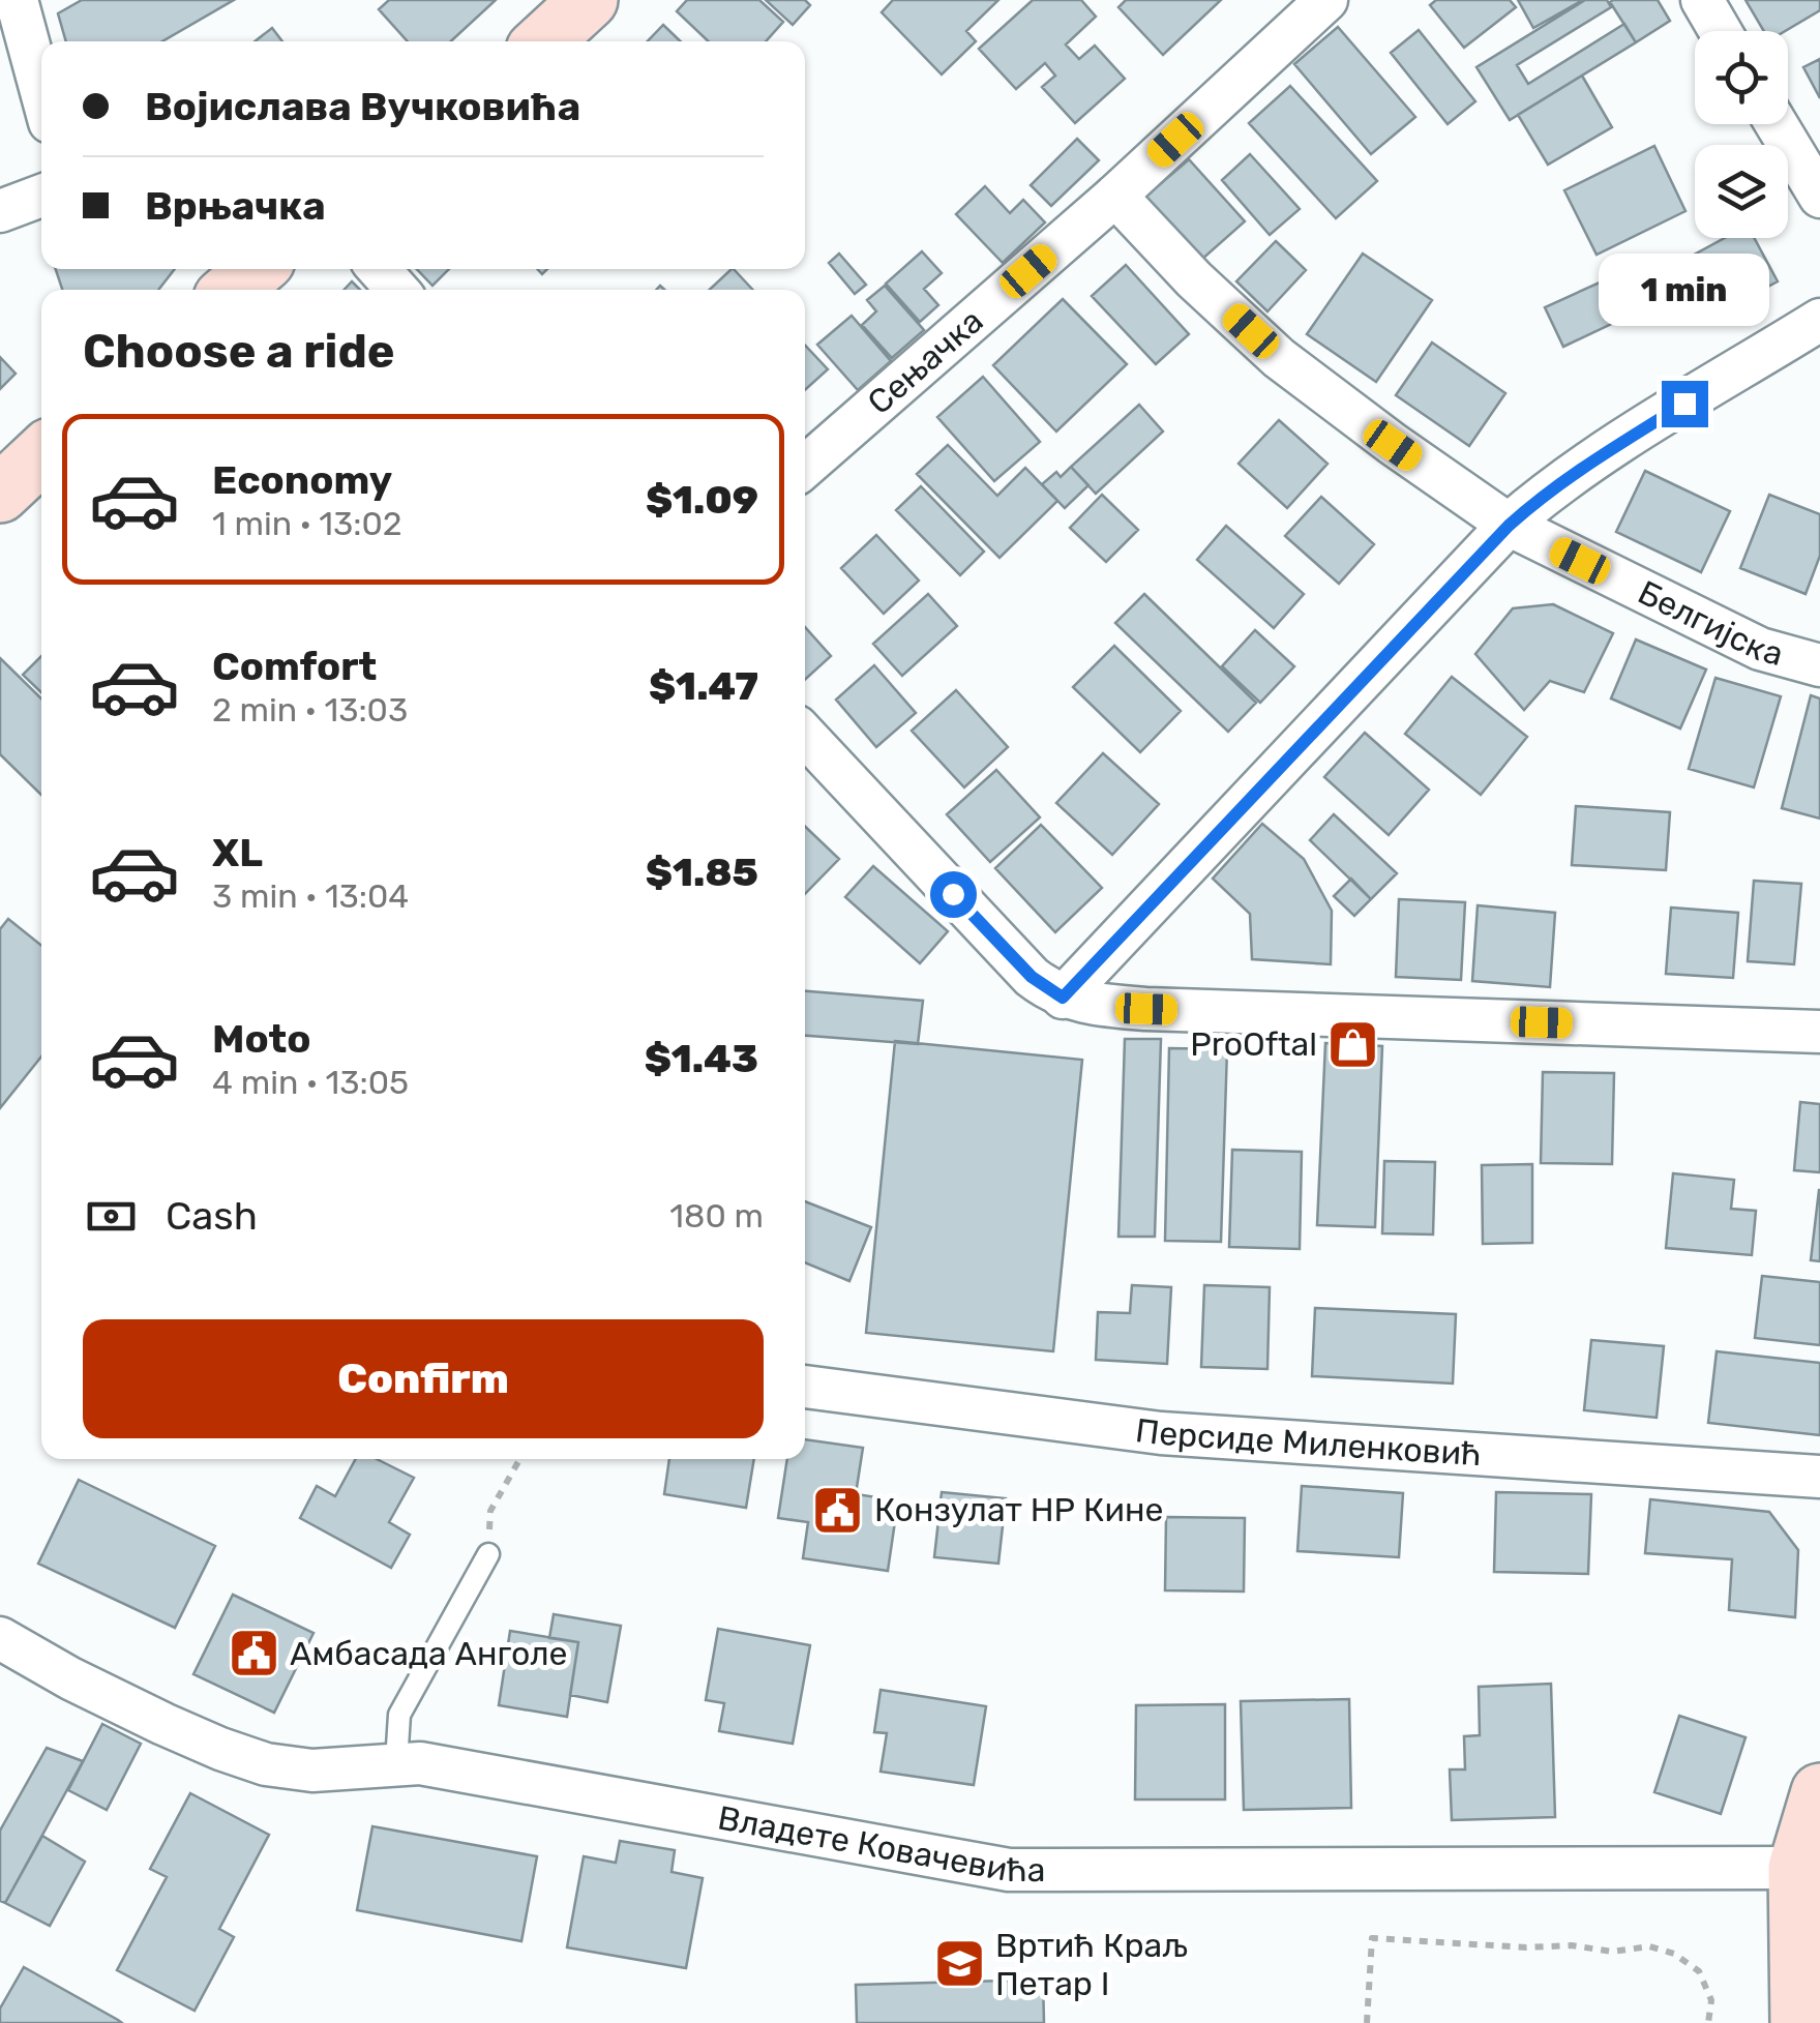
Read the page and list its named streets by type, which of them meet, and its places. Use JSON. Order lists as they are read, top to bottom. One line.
{"streets":{"street":["Сењачка","Белгијска","Персиде Миленковић","Владете Ковачевића"]},"crossings":[["Сењачка","Белгијска"]],"places":{"shop":["ProOftal"],"public building":["Конзулат НР Кине","Амбасада Анголе"],"school or university":["Вртић Краљ Петар I"]},"page":{"banner":["Војислава Вучковића","Врњачка"],"bubble":"1 min","heading":"Choose a ride","list":[{"name":"Economy","note":"1 min · 13:02","value":"$1.09"},{"name":"Comfort","note":"2 min · 13:03","value":"$1.47"},{"name":"XL","note":"3 min · 13:04","value":"$1.85"},{"name":"Moto","note":"4 min · 13:05","value":"$1.43"}],"pay":["Cash","180 m"],"buttons":"Confirm"}}
